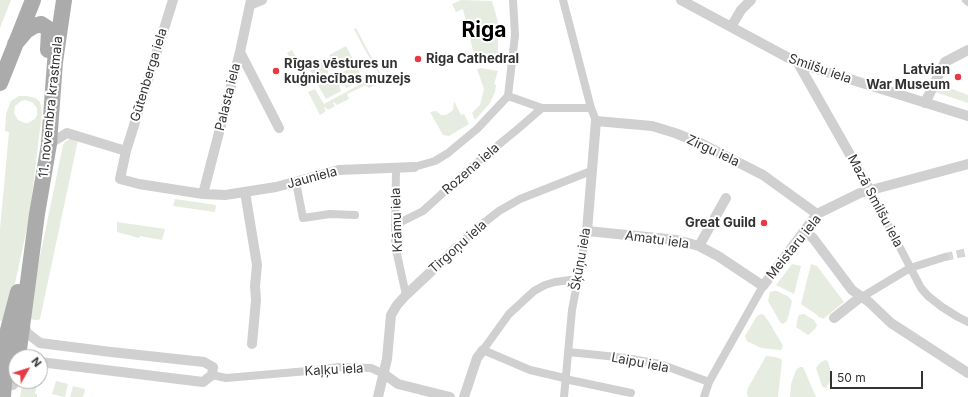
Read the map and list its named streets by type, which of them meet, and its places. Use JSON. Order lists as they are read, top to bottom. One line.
{"streets":{"main road":["11. novembra krastmala"],"street":["Smilšu iela","Gūtenberga iela","Palasta iela","Zirgu iela","Rozena iela","Jauniela","Mazā Smilšu iela","Krāmu iela","Amatu iela","Tirgoņu iela","Meistaru iela","Šķūņu iela","Laipu iela","Kaļķu iela"]},"crossings":[["Smilšu iela","Mazā Smilšu iela"],["Gūtenberga iela","Jauniela"],["Palasta iela","Jauniela"],["Zirgu iela","Meistaru iela"],["Zirgu iela","Šķūņu iela"],["Rozena iela","Krāmu iela"],["Jauniela","Krāmu iela"],["Mazā Smilšu iela","Meistaru iela"],["Krāmu iela","Tirgoņu iela"],["Amatu iela","Meistaru iela"],["Amatu iela","Šķūņu iela"],["Tirgoņu iela","Šķūņu iela"],["Tirgoņu iela","Kaļķu iela"],["Meistaru iela","Laipu iela"],["Šķūņu iela","Laipu iela"]],"districts":["Riga"],"places":["Riga Cathedral","Rīgas vēstures un kuģniecības muzejs","Latvian War Museum","Great Guild"],"scale_bar":"50 m","north":"top right"}
